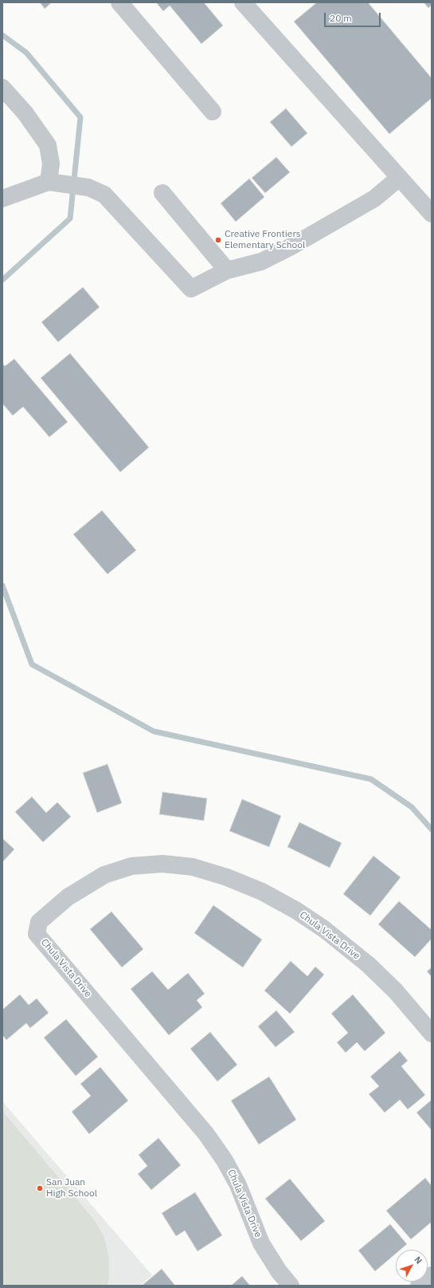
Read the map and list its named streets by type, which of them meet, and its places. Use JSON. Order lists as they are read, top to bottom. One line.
{"streets":{"street":["Chula Vista Drive"]},"places":["Creative Frontiers Elementary School","San Juan High School"],"scale_bar":"20 m","north":"top right"}
